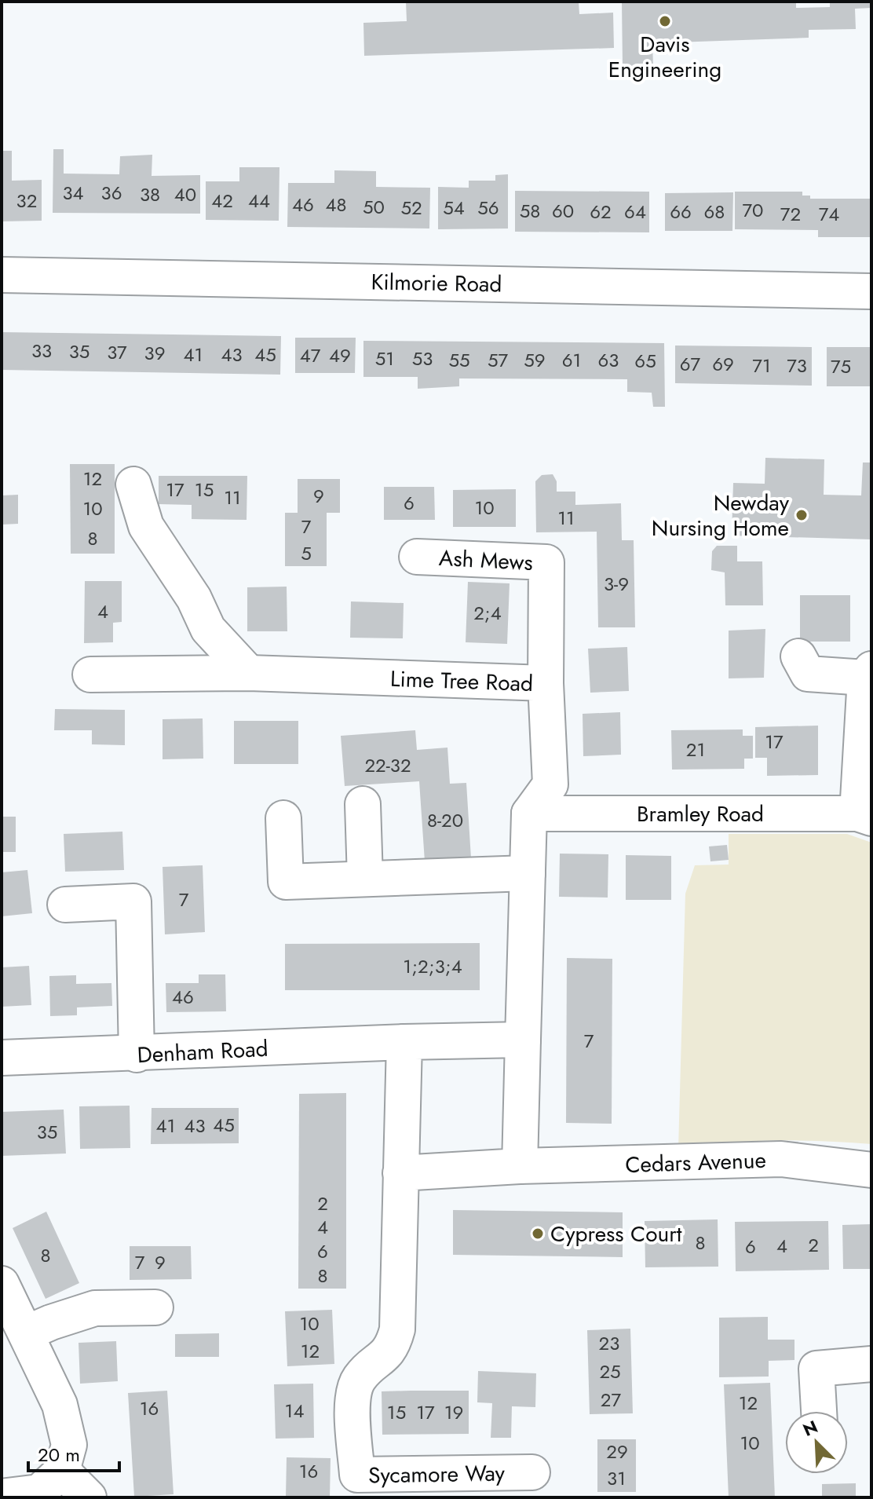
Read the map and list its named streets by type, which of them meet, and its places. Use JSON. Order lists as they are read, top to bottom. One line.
{"streets":{"street":["Kilmorie Road","Ash Mews","Lime Tree Road","Bramley Road","Denham Road","Cedars Avenue","Sycamore Way"]},"crossings":[["Ash Mews","Lime Tree Road"],["Lime Tree Road","Bramley Road"],["Denham Road","Sycamore Way"],["Cedars Avenue","Sycamore Way"]],"places":["Davis Engineering","Newday Nursing Home","Cypress Court"],"house_numbers":["34","36","38","40","32","42","44","46","48","50","52","54","56","70","58","60","62","64","66","68","72","74","33","35","37","39","41","43","45","47","49","51","53","55","57","59","61","63","65","67","69","71","73","75","12","17","15","9","11","6","10","10","11","7","8","5","3-9","4","2;4","17","21","22-32","8-20","7","1;2;3;4","46","7","45","41","43","35","2","4","8","2","4","6","6","8","7","9","8","10","23","12","25","27","12","16","14","15","17","19","10","29","16","31"],"scale_bar":"20 m","north":"top left"}
